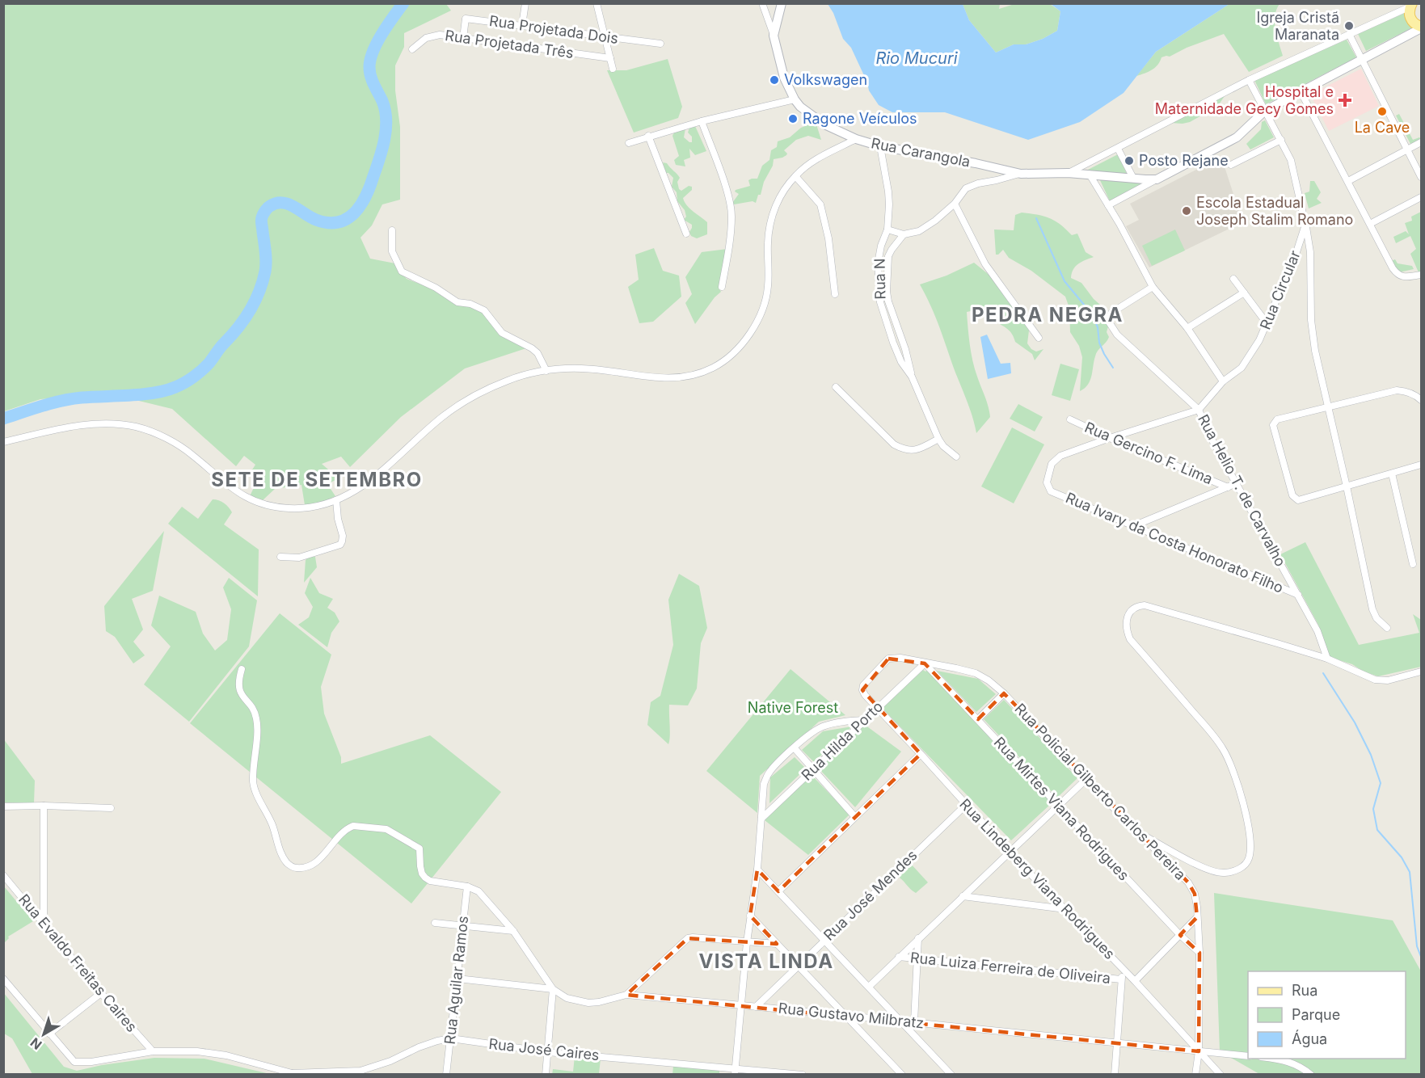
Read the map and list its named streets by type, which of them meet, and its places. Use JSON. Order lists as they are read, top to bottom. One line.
{"streets":{"main road":["Rua Carangola"],"street":["Rua Projetada Dois","Rua Projetada Três","Rua N","Rua Circular","Rua Gercino F. Lima","Rua Helio T. de Carvalho","Rua Ivary da Costa Honorato Filho","Rua Hilda Porto","Rua Policial Gilberto Carlos Pereira","Rua Mirtes Viana Rodrigues","Rua Lindeberg Viana Rodrigues","Rua José Mendes","Rua Evaldo Freitas Caires","Rua Luiza Ferreira de Oliveira","Rua Aguilar Ramos","Rua Gustavo Milbratz","Rua José Caires"]},"crossings":[["Rua Projetada Dois","Rua Projetada Três"],["Rua Carangola","Rua N"],["Rua Circular","Rua Helio T. de Carvalho"],["Rua Gercino F. Lima","Rua Ivary da Costa Honorato Filho"],["Rua Helio T. de Carvalho","Rua Ivary da Costa Honorato Filho"],["Rua Hilda Porto","Rua Policial Gilberto Carlos Pereira"],["Rua Hilda Porto","Rua Mirtes Viana Rodrigues"],["Rua Hilda Porto","Rua Lindeberg Viana Rodrigues"],["Rua Policial Gilberto Carlos Pereira","Rua Mirtes Viana Rodrigues"],["Rua Policial Gilberto Carlos Pereira","Rua Lindeberg Viana Rodrigues"],["Rua Policial Gilberto Carlos Pereira","Rua Gustavo Milbratz"],["Rua Lindeberg Viana Rodrigues","Rua José Mendes"],["Rua Lindeberg Viana Rodrigues","Rua Gustavo Milbratz"],["Rua José Mendes","Rua Gustavo Milbratz"],["Rua Evaldo Freitas Caires","Rua José Caires"],["Rua Aguilar Ramos","Rua Gustavo Milbratz"],["Rua Aguilar Ramos","Rua José Caires"]],"districts":["PEDRA NEGRA","SETE DE SETEMBRO","VISTA LINDA"],"water":["Rio Mucuri"],"parks":["Native Forest"],"places":{"other":["Igreja Cristã Maranata","Volkswagen","La Cave","Ragone Veículos","Posto Rejane","Escola Estadual Joseph Stalim Romano"],"health":["Hospital e Maternidade Gecy Gomes"]},"legend":["Rua","Parque","Água"],"north":"bottom left"}
